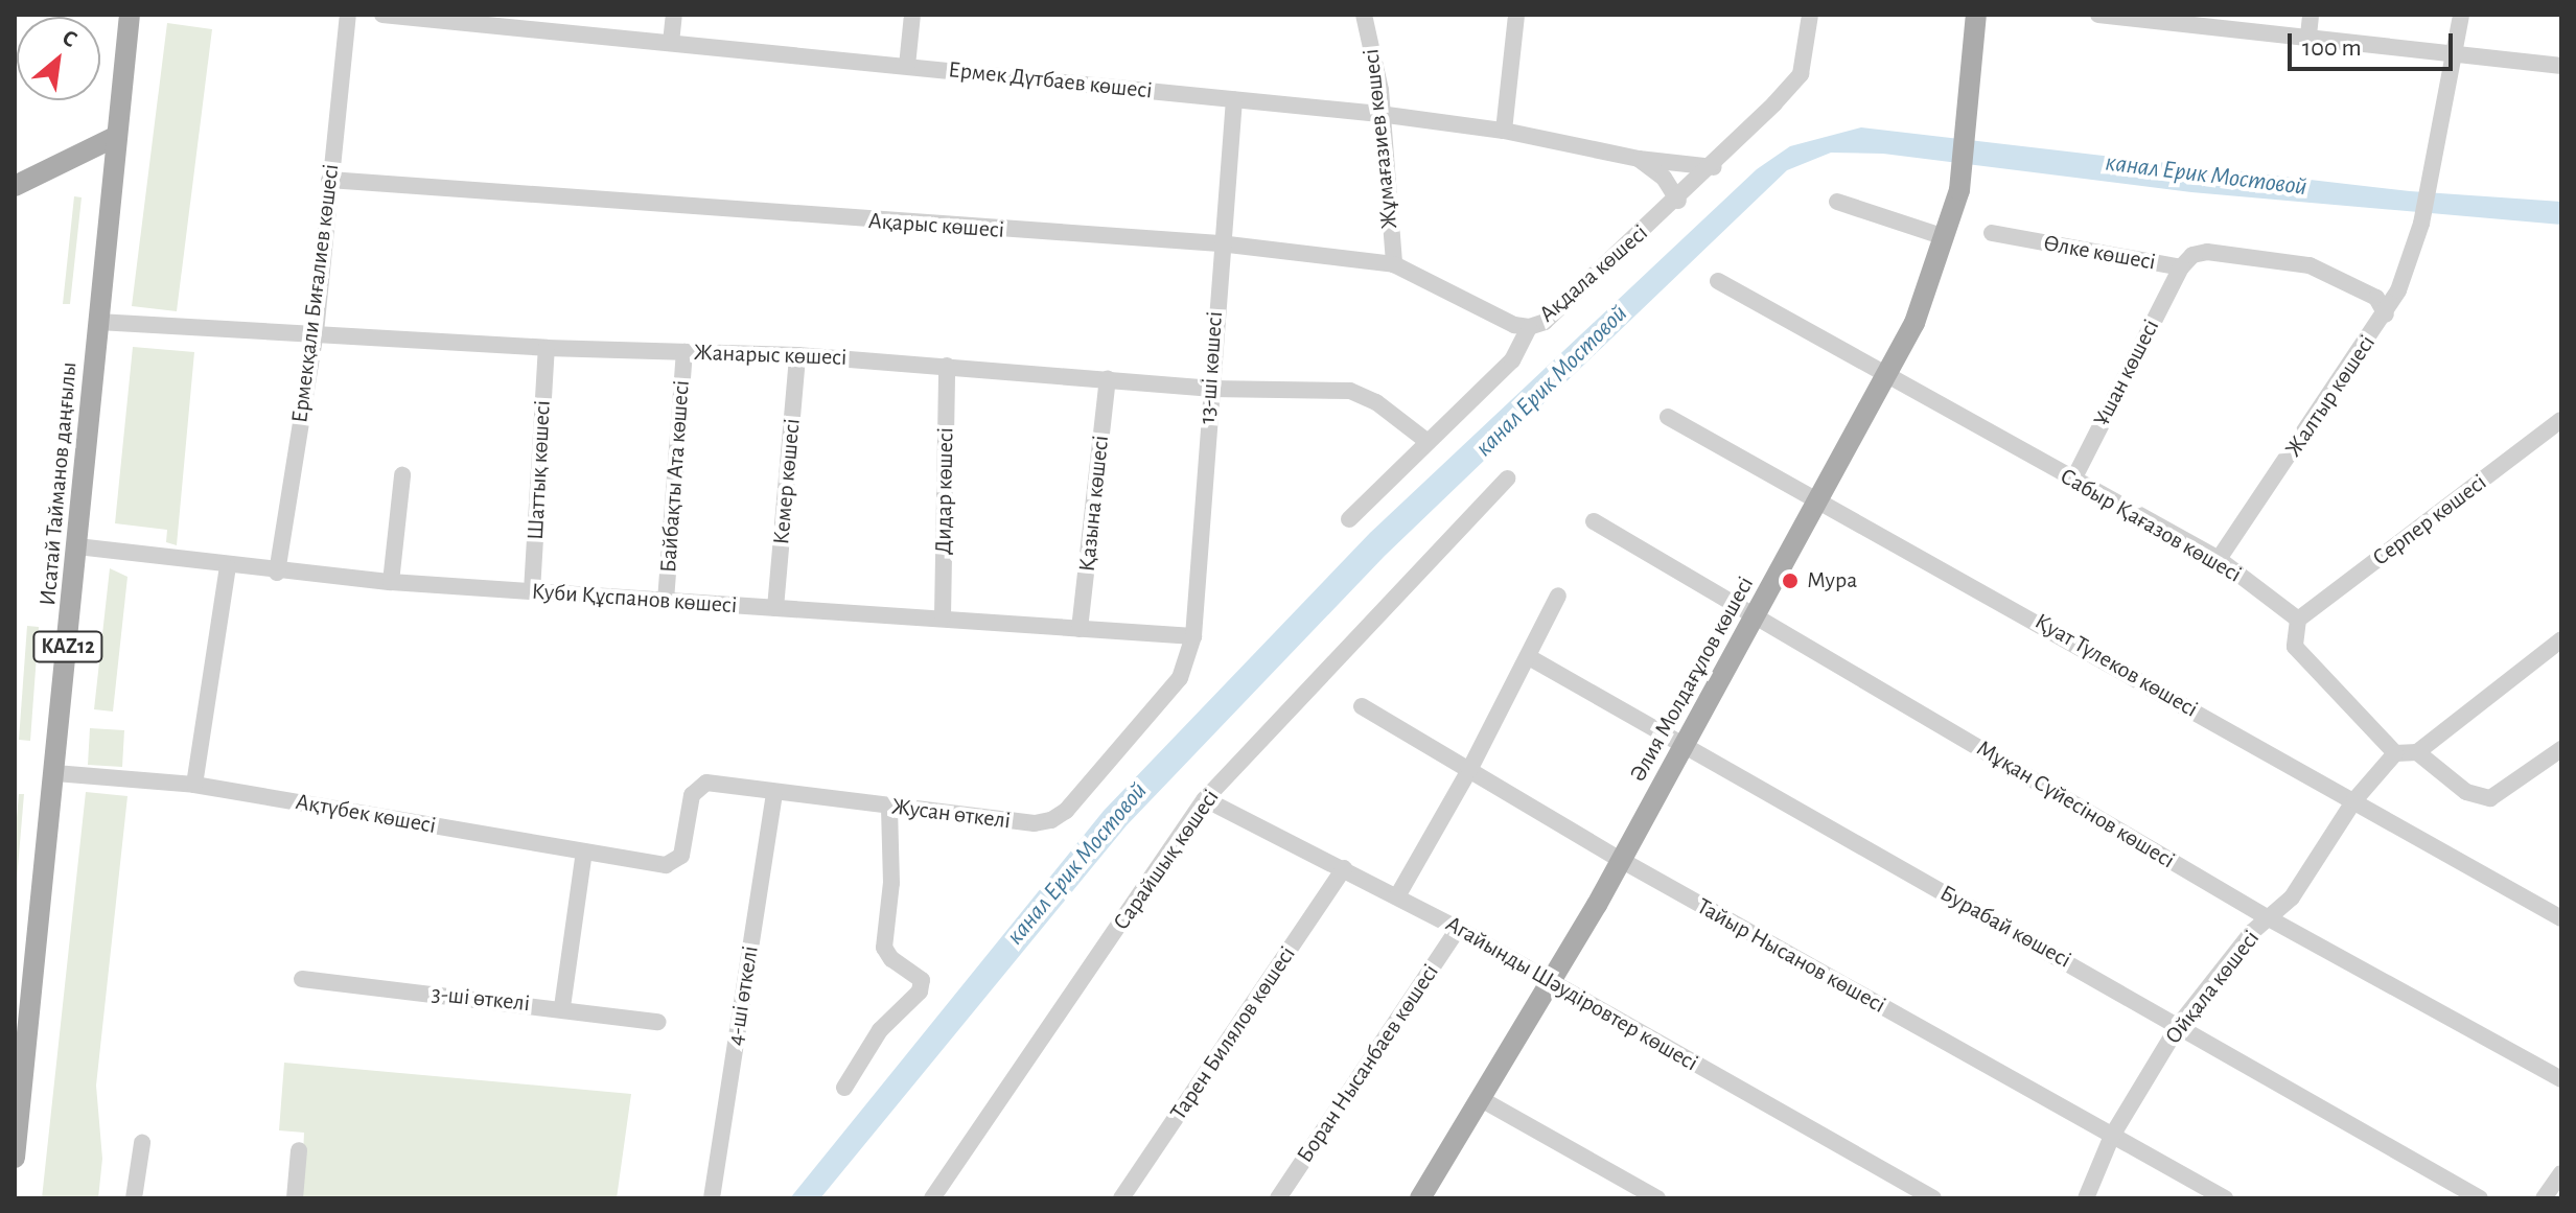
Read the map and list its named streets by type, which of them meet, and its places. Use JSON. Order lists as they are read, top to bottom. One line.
{"streets":{"main road":["Исатай Тайманов даңғылы","KAZ12","Әлия Молдағұлов көшесі"],"street":["Ермек Дүтбаев көшесi","Жұмағазиев көшесі","Ақарыс көшесi","Өлке көшесі","Ақдала көшесі","Ермекқали Биғалиев көшесі","Жанарыс көшесі","13-ші көшесi","Ұшан көшесі","Жалтыр көшесі","Шаттық көшесі","Байбақты Ата көшесі","Кемер көшесі","Дидар көшесі","Қазына көшесі","Серпер көшесі","Сабыр Қағазов көшесі","Куби Құспанов көшесi","Қуат Түлеков көшесі","Мұқан Сүйесінов көшесі","Ақтүбек көшесi","Жусан өткелі","Сарайшық көшесі","Бурабай көшесi","Тайыр Нысанов көшесi","Ойқала көшесі","Агайынды Шәудіровтер көшесi","4-шi өткелi","3-шi өткелi","Тарен Билялов көшесі","Боран Нысанбаев көшесі"]},"crossings":[["Ермек Дүтбаев көшесi","Жұмағазиев көшесі"],["Ермек Дүтбаев көшесi","Ақдала көшесі"],["Ермек Дүтбаев көшесi","13-ші көшесi"],["Жұмағазиев көшесі","Ақарыс көшесi"],["Ақарыс көшесi","Ақдала көшесі"],["Ақарыс көшесi","Ермекқали Биғалиев көшесі"],["Ақарыс көшесi","13-ші көшесi"],["Өлке көшесі","Ұшан көшесі"],["Өлке көшесі","Жалтыр көшесі"],["Ақдала көшесі","Жанарыс көшесі"],["Ермекқали Биғалиев көшесі","Жанарыс көшесі"],["Ермекқали Биғалиев көшесі","Куби Құспанов көшесi"],["Жанарыс көшесі","13-ші көшесi"],["Жанарыс көшесі","Шаттық көшесі"],["Жанарыс көшесі","Байбақты Ата көшесі"],["Жанарыс көшесі","Кемер көшесі"],["Жанарыс көшесі","Исатай Тайманов даңғылы"],["Жанарыс көшесі","Дидар көшесі"],["Жанарыс көшесі","Қазына көшесі"],["13-ші көшесi","Куби Құспанов көшесi"],["13-ші көшесi","Жусан өткелі"],["Ұшан көшесі","Сабыр Қағазов көшесі"],["Жалтыр көшесі","Сабыр Қағазов көшесі"],["Шаттық көшесі","Куби Құспанов көшесi"],["Байбақты Ата көшесі","Куби Құспанов көшесi"],["Кемер көшесі","Куби Құспанов көшесi"],["Исатай Тайманов даңғылы","Куби Құспанов көшесi"],["Исатай Тайманов даңғылы","Ақтүбек көшесi"],["Дидар көшесі","Куби Құспанов көшесi"],["Қазына көшесі","Куби Құспанов көшесi"],["Серпер көшесі","Сабыр Қағазов көшесі"],["Сабыр Қағазов көшесі","Әлия Молдағұлов көшесі"],["Куби Құспанов көшесi","Жусан өткелі"],["Қуат Түлеков көшесі","Әлия Молдағұлов көшесі"],["Қуат Түлеков көшесі","Ойқала көшесі"],["Әлия Молдағұлов көшесі","Мұқан Сүйесінов көшесі"],["Әлия Молдағұлов көшесі","Бурабай көшесi"],["Әлия Молдағұлов көшесі","Тайыр Нысанов көшесi"],["Әлия Молдағұлов көшесі","Агайынды Шәудіровтер көшесi"],["Мұқан Сүйесінов көшесі","Ойқала көшесі"],["Ақтүбек көшесi","Жусан өткелі"],["Жусан өткелі","4-шi өткелi"],["Сарайшық көшесі","Агайынды Шәудіровтер көшесi"],["Бурабай көшесi","Ойқала көшесі"],["Тайыр Нысанов көшесi","Ойқала көшесі"],["Агайынды Шәудіровтер көшесi","Тарен Билялов көшесі"],["Агайынды Шәудіровтер көшесi","Боран Нысанбаев көшесі"]],"water":["канал Ерик Мостовой"],"places":["Мура"],"scale_bar":"100 m","north":"top right"}
